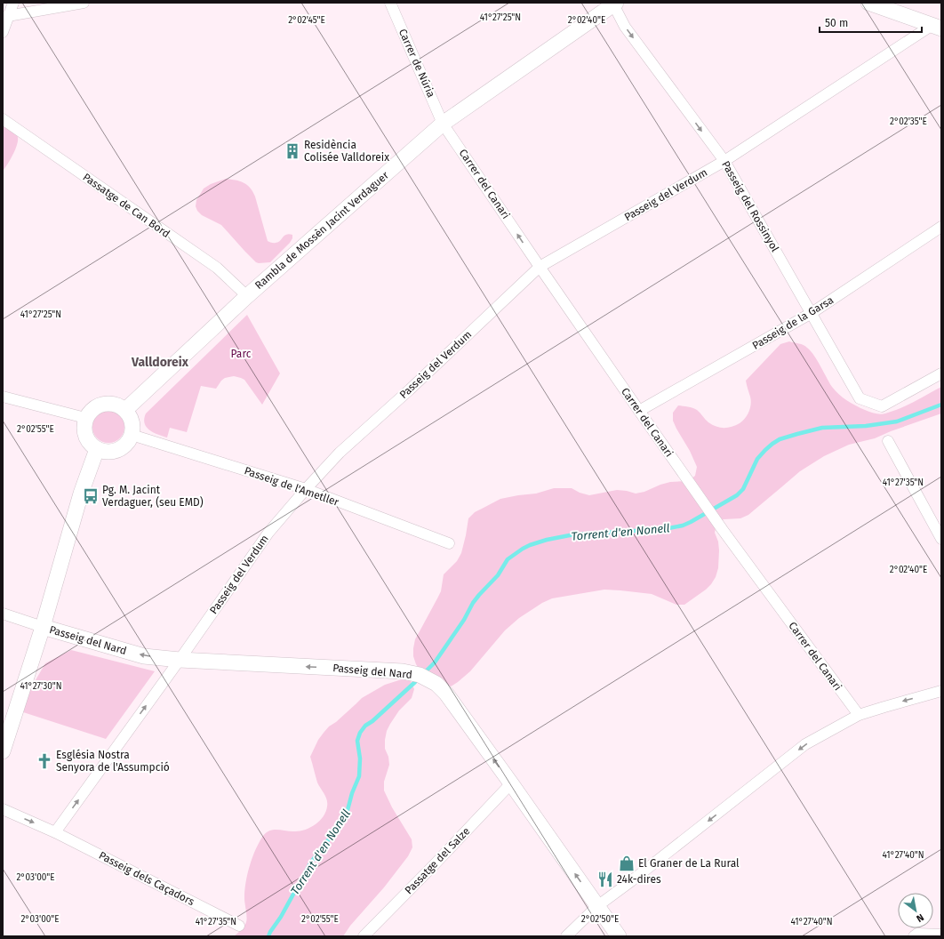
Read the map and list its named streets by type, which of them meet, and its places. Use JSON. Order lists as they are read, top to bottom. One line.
{"streets":{"street":["Carrer de Núria","Carrer del Canari","Passeig del Verdum","Passatge de Can Bord","Passeig del Rossinyol","Rambla de Mossèn Jacint Verdaguer","Passeig de la Garsa","Passeig de l'Ametller","Passeig del Nard","Passatge del Salze","Passeig dels Caçadors"]},"crossings":[["Carrer de Núria","Carrer del Canari"],["Carrer de Núria","Rambla de Mossèn Jacint Verdaguer"],["Carrer del Canari","Passeig del Verdum"],["Carrer del Canari","Rambla de Mossèn Jacint Verdaguer"],["Carrer del Canari","Passeig de la Garsa"],["Passeig del Verdum","Passeig del Rossinyol"],["Passeig del Verdum","Passeig de l'Ametller"],["Passeig del Verdum","Passeig del Nard"],["Passeig del Verdum","Passeig dels Caçadors"],["Passatge de Can Bord","Rambla de Mossèn Jacint Verdaguer"],["Passeig del Rossinyol","Rambla de Mossèn Jacint Verdaguer"],["Passeig del Rossinyol","Passeig de la Garsa"],["Rambla de Mossèn Jacint Verdaguer","Passeig de l'Ametller"],["Passeig del Nard","Passatge del Salze"]],"one_way":["Passeig del Nard"],"districts":["Valldoreix"],"water":["Torrent d'en Nonell"],"parks":["Parc"],"places":{"building":["Residència Colisée Valldoreix"],"bus stop":["Pg. M. Jacint Verdaguer, (seu EMD)"],"church":["Església Nostra Senyora de l'Assumpció"],"shop":["El Graner de La Rural"],"restaurant":["24k-dires"]},"scale_bar":"50 m","north":"bottom right","coordinates":["41°27'25\"N","2°02'45\"E","2°02'40\"E","2°02'35\"E","2°02'55\"E","41°27'35\"N","41°27'30\"N","41°27'40\"N","2°03'00\"E","2°02'50\"E"]}
